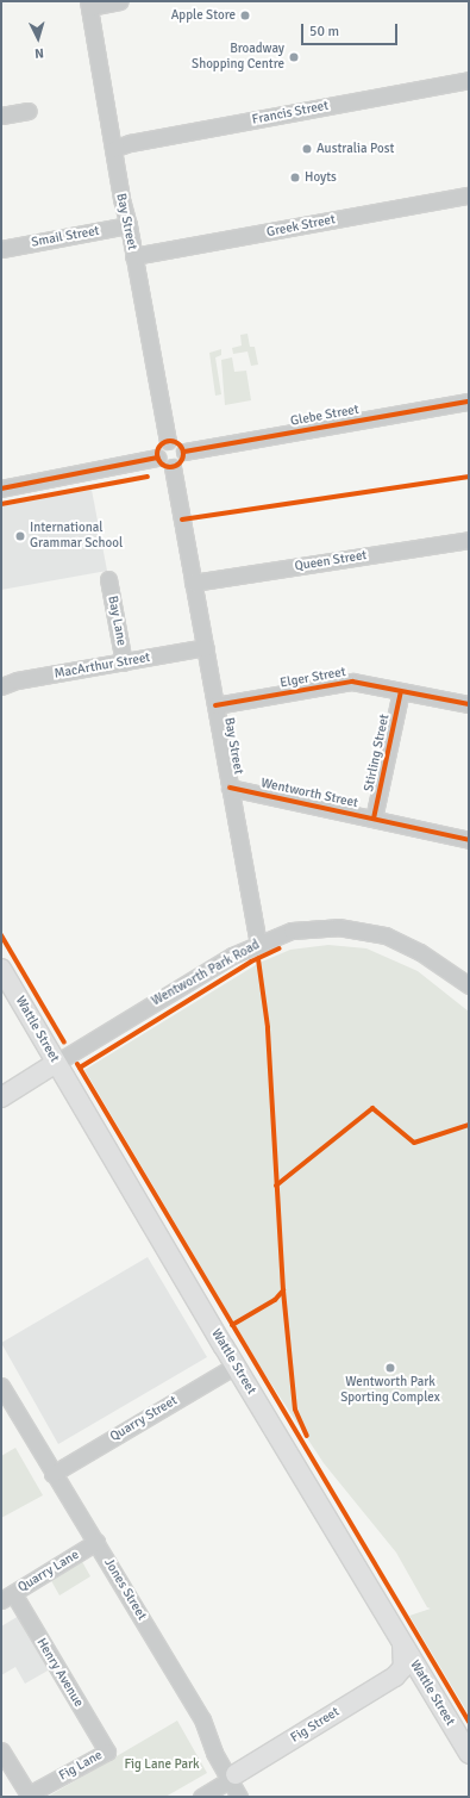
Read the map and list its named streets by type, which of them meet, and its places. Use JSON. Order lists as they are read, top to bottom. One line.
{"streets":{"main road":["Wattle Street","Fig Street"],"street":["Francis Street","Bay Street","Greek Street","Smail Street","Glebe Street","Queen Street","Bay Lane","MacArthur Street","Elger Street","Stirling Street","Wentworth Street","Wentworth Park Road","Quarry Street","Quarry Lane","Jones Street","Henry Avenue","Fig Lane"]},"crossings":[["Francis Street","Bay Street"],["Bay Street","Greek Street"],["Bay Street","Smail Street"],["Bay Street","Glebe Street"],["Bay Street","Queen Street"],["Bay Street","MacArthur Street"],["Bay Street","Elger Street"],["Bay Street","Wentworth Street"],["Bay Street","Wentworth Park Road"],["Bay Lane","MacArthur Street"],["Elger Street","Stirling Street"],["Stirling Street","Wentworth Street"],["Wentworth Park Road","Wattle Street"],["Wattle Street","Quarry Street"],["Quarry Street","Jones Street"],["Quarry Lane","Jones Street"],["Quarry Lane","Henry Avenue"],["Jones Street","Fig Street"],["Henry Avenue","Fig Lane"]],"parks":["Fig Lane Park"],"places":["Apple Store","Broadway Shopping Centre","Australia Post","Hoyts","International Grammar School","Wentworth Park Sporting Complex"],"scale_bar":"50 m","north":"bottom"}
